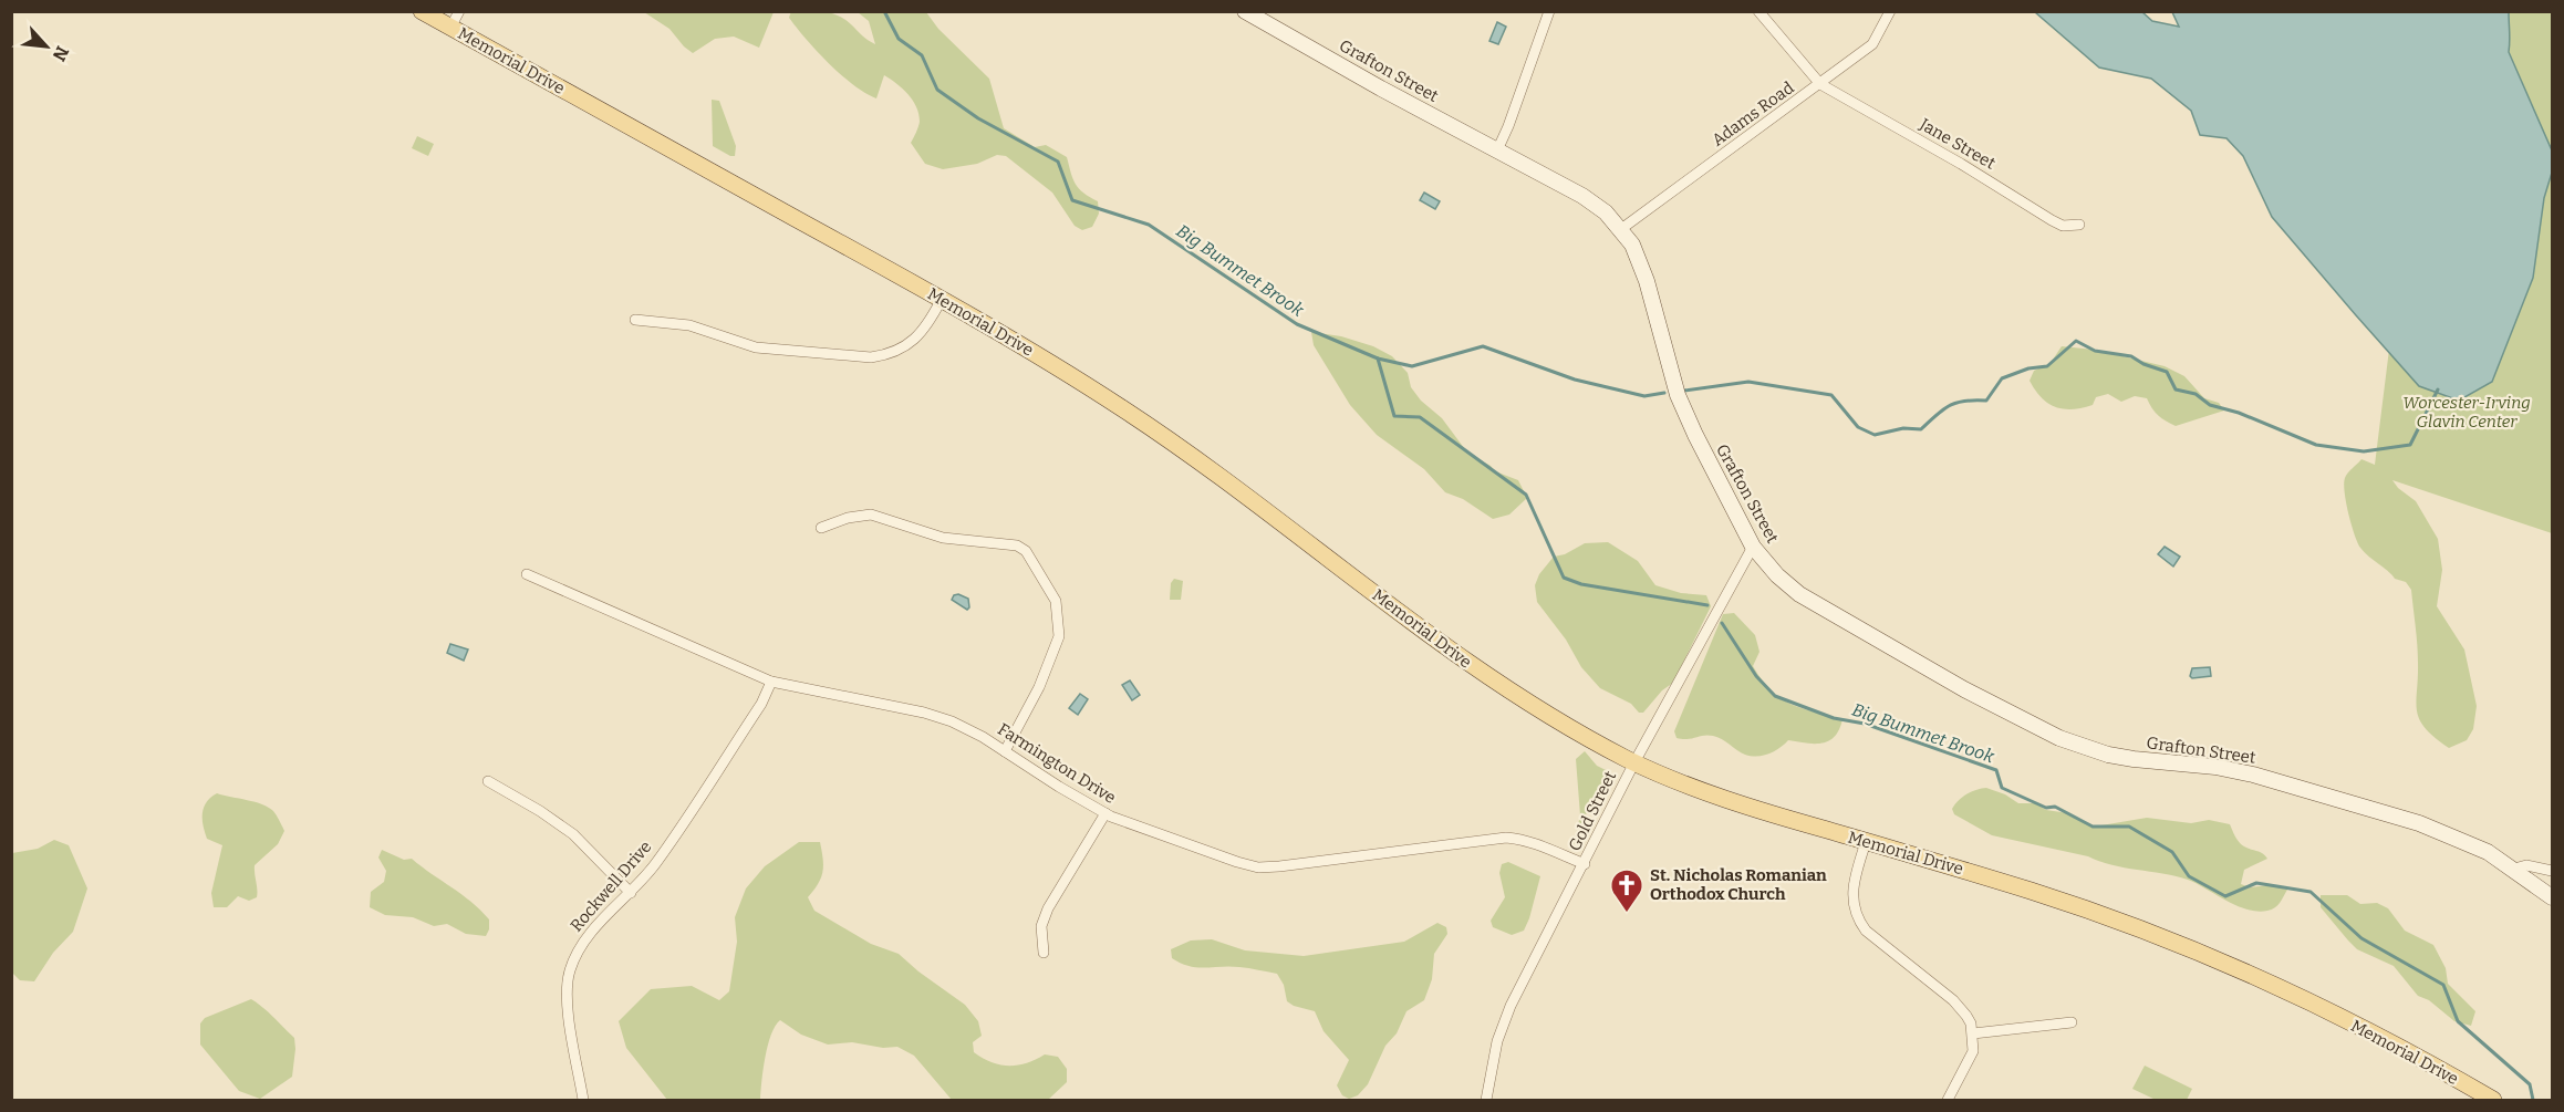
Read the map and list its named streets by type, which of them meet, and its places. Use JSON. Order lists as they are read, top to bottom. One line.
{"streets":{"main road":["Memorial Drive"],"street":["Grafton Street","Adams Road","Jane Street","Farmington Drive","Gold Street","Rockwell Drive"]},"crossings":[["Memorial Drive","Gold Street"],["Grafton Street","Adams Road"],["Grafton Street","Gold Street"],["Adams Road","Jane Street"],["Farmington Drive","Gold Street"],["Farmington Drive","Rockwell Drive"]],"water":["Big Bummet Brook"],"parks":["Worcester-Irving Glavin Center"],"places":{"church":["St. Nicholas Romanian Orthodox Church"]},"north":"bottom right"}
